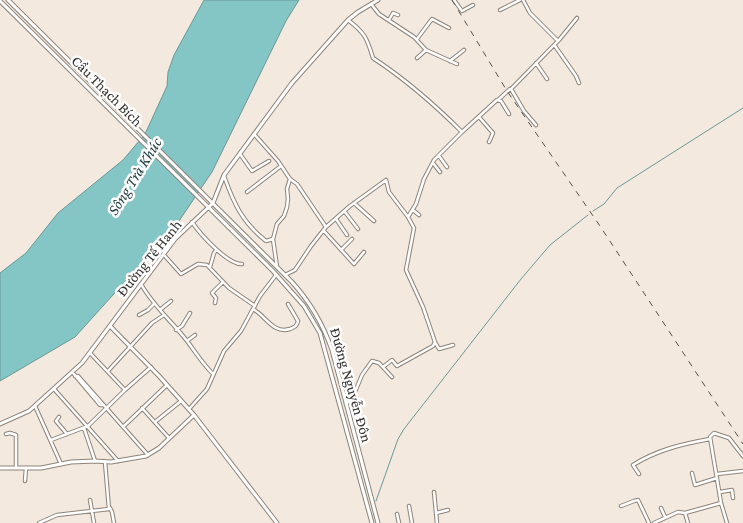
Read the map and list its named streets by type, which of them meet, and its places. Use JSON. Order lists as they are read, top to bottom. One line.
{"streets":{"main road":["Cầu Thạch Bích","Đường Tế Hanh","Đường Nguyễn Đôn"]},"crossings":[["Cầu Thạch Bích","Đường Tế Hanh"],["Cầu Thạch Bích","Đường Nguyễn Đôn"],["Đường Tế Hanh","Đường Nguyễn Đôn"]],"water":["Sông Trà Khúc"]}
